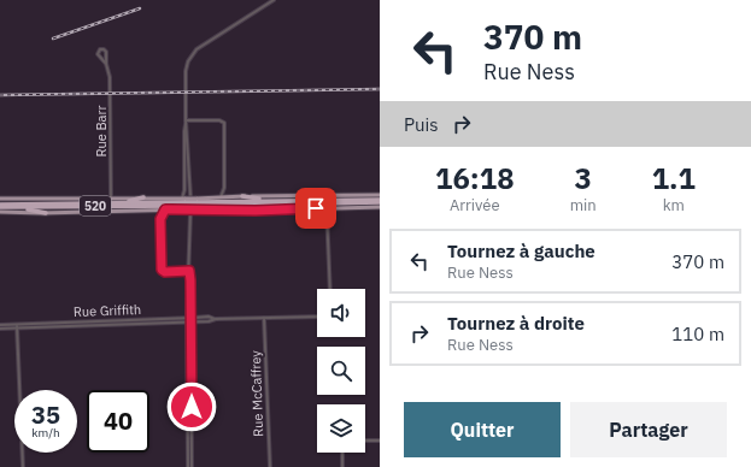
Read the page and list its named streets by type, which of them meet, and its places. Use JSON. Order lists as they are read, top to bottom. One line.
{"streets":{"highway":["520"],"street":["Rue Barr","Rue Griffith","Rue McCaffrey"]},"crossings":[["Rue Griffith","Rue McCaffrey"]],"page":{"turn":["370 m","Rue Ness"],"then":"Puis","eta":["16:18","Arrivée","3","min","1.1","km"],"list":[{"name":"Tournez à gauche","note":"Rue Ness","value":"370 m"},{"name":"Tournez à droite","note":"Rue Ness","value":"110 m"}],"speed":"35 km/h","limit":"40","buttons":["Quitter","Partager"]}}
